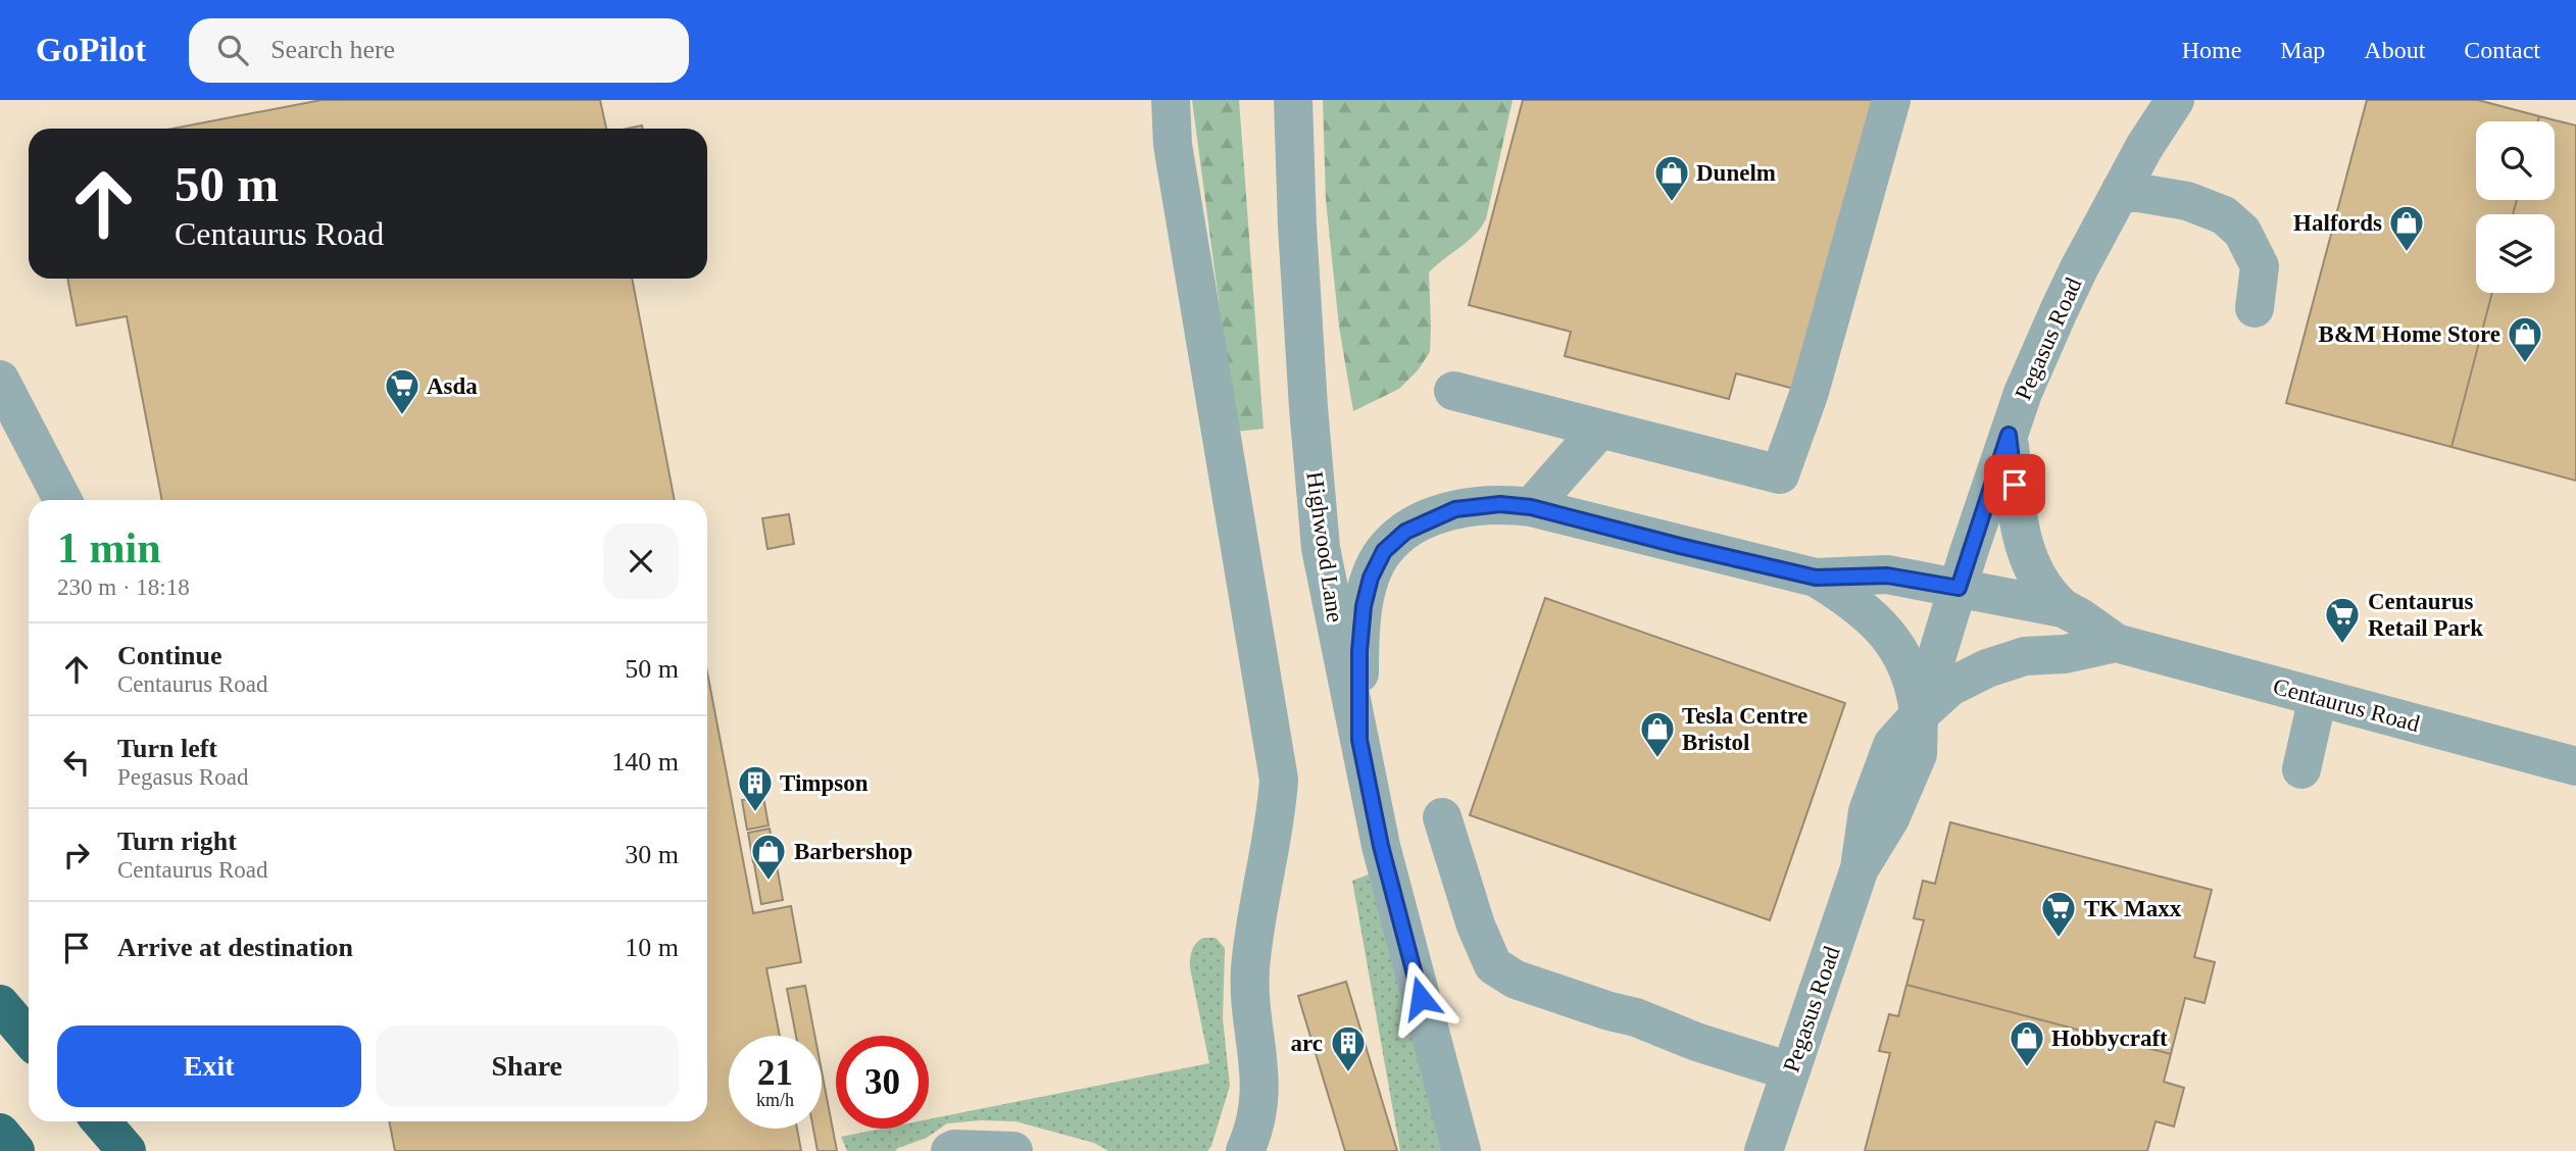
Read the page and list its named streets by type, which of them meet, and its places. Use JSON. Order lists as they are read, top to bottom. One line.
{"streets":{"street":["Pegasus Road","Highwood Lane","Centaurus Road"]},"crossings":[["Pegasus Road","Centaurus Road"],["Highwood Lane","Centaurus Road"]],"places":{"shop":["Dunelm","Halfords","B&M Home Store","Tesla Centre Bristol","Barbershop","Hobbycraft"],"supermarket":["Asda","Centaurus Retail Park","TK Maxx"],"building":["Timpson","arc"]},"page":{"header":"GoPilot","search":"Search here","nav":["Home","Map","About","Contact"],"turn":["50 m","Centaurus Road"],"heading":["1 min","230 m · 18:18"],"list":[{"name":"Continue","note":"Centaurus Road","value":"50 m"},{"name":"Turn left","note":"Pegasus Road","value":"140 m"},{"name":"Turn right","note":"Centaurus Road","value":"30 m"},{"name":"Arrive at destination","value":"10 m"}],"buttons":["Exit","Share"],"speed":"21 km/h","limit":"30"}}
